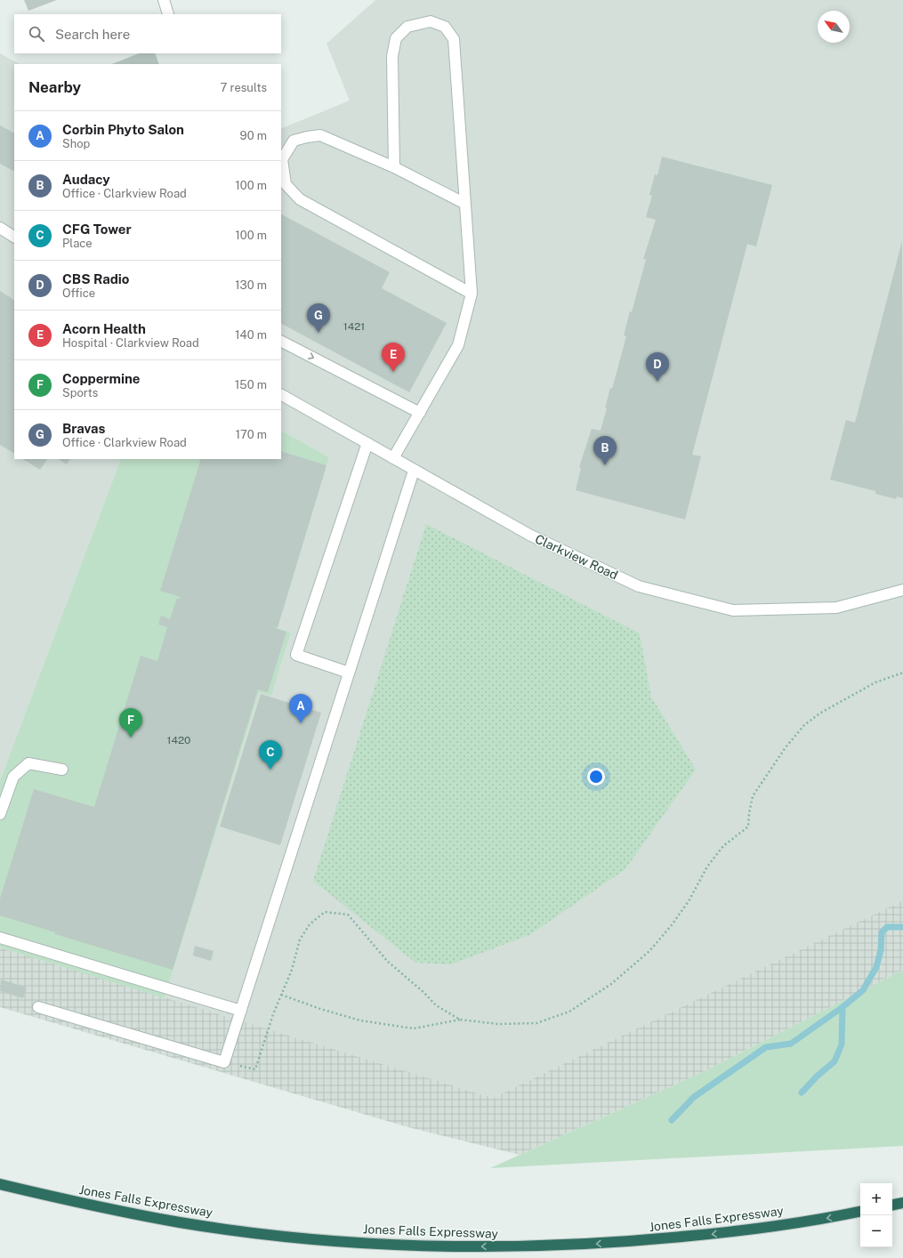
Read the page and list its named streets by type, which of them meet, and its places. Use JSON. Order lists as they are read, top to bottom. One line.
{"streets":{"highway":["Jones Falls Expressway"],"street":["Clarkview Road"]},"one_way":["Jones Falls Expressway"],"house_numbers":["1421","1420"],"north":"top left","page":{"search":"Search here","heading":["Nearby","7 results"],"list":[{"mark":"A","name":"Corbin Phyto Salon","note":"Shop","value":"90 m"},{"mark":"B","name":"Audacy","note":"Office · Clarkview Road","value":"100 m"},{"mark":"C","name":"CFG Tower","note":"Place","value":"100 m"},{"mark":"D","name":"CBS Radio","note":"Office","value":"130 m"},{"mark":"E","name":"Acorn Health","note":"Hospital · Clarkview Road","value":"140 m"},{"mark":"F","name":"Coppermine","note":"Sports","value":"150 m"},{"mark":"G","name":"Bravas","note":"Office · Clarkview Road","value":"170 m"}],"pins":["G","E","D","B","A","F","C"],"map_buttons":["+","−"]}}
